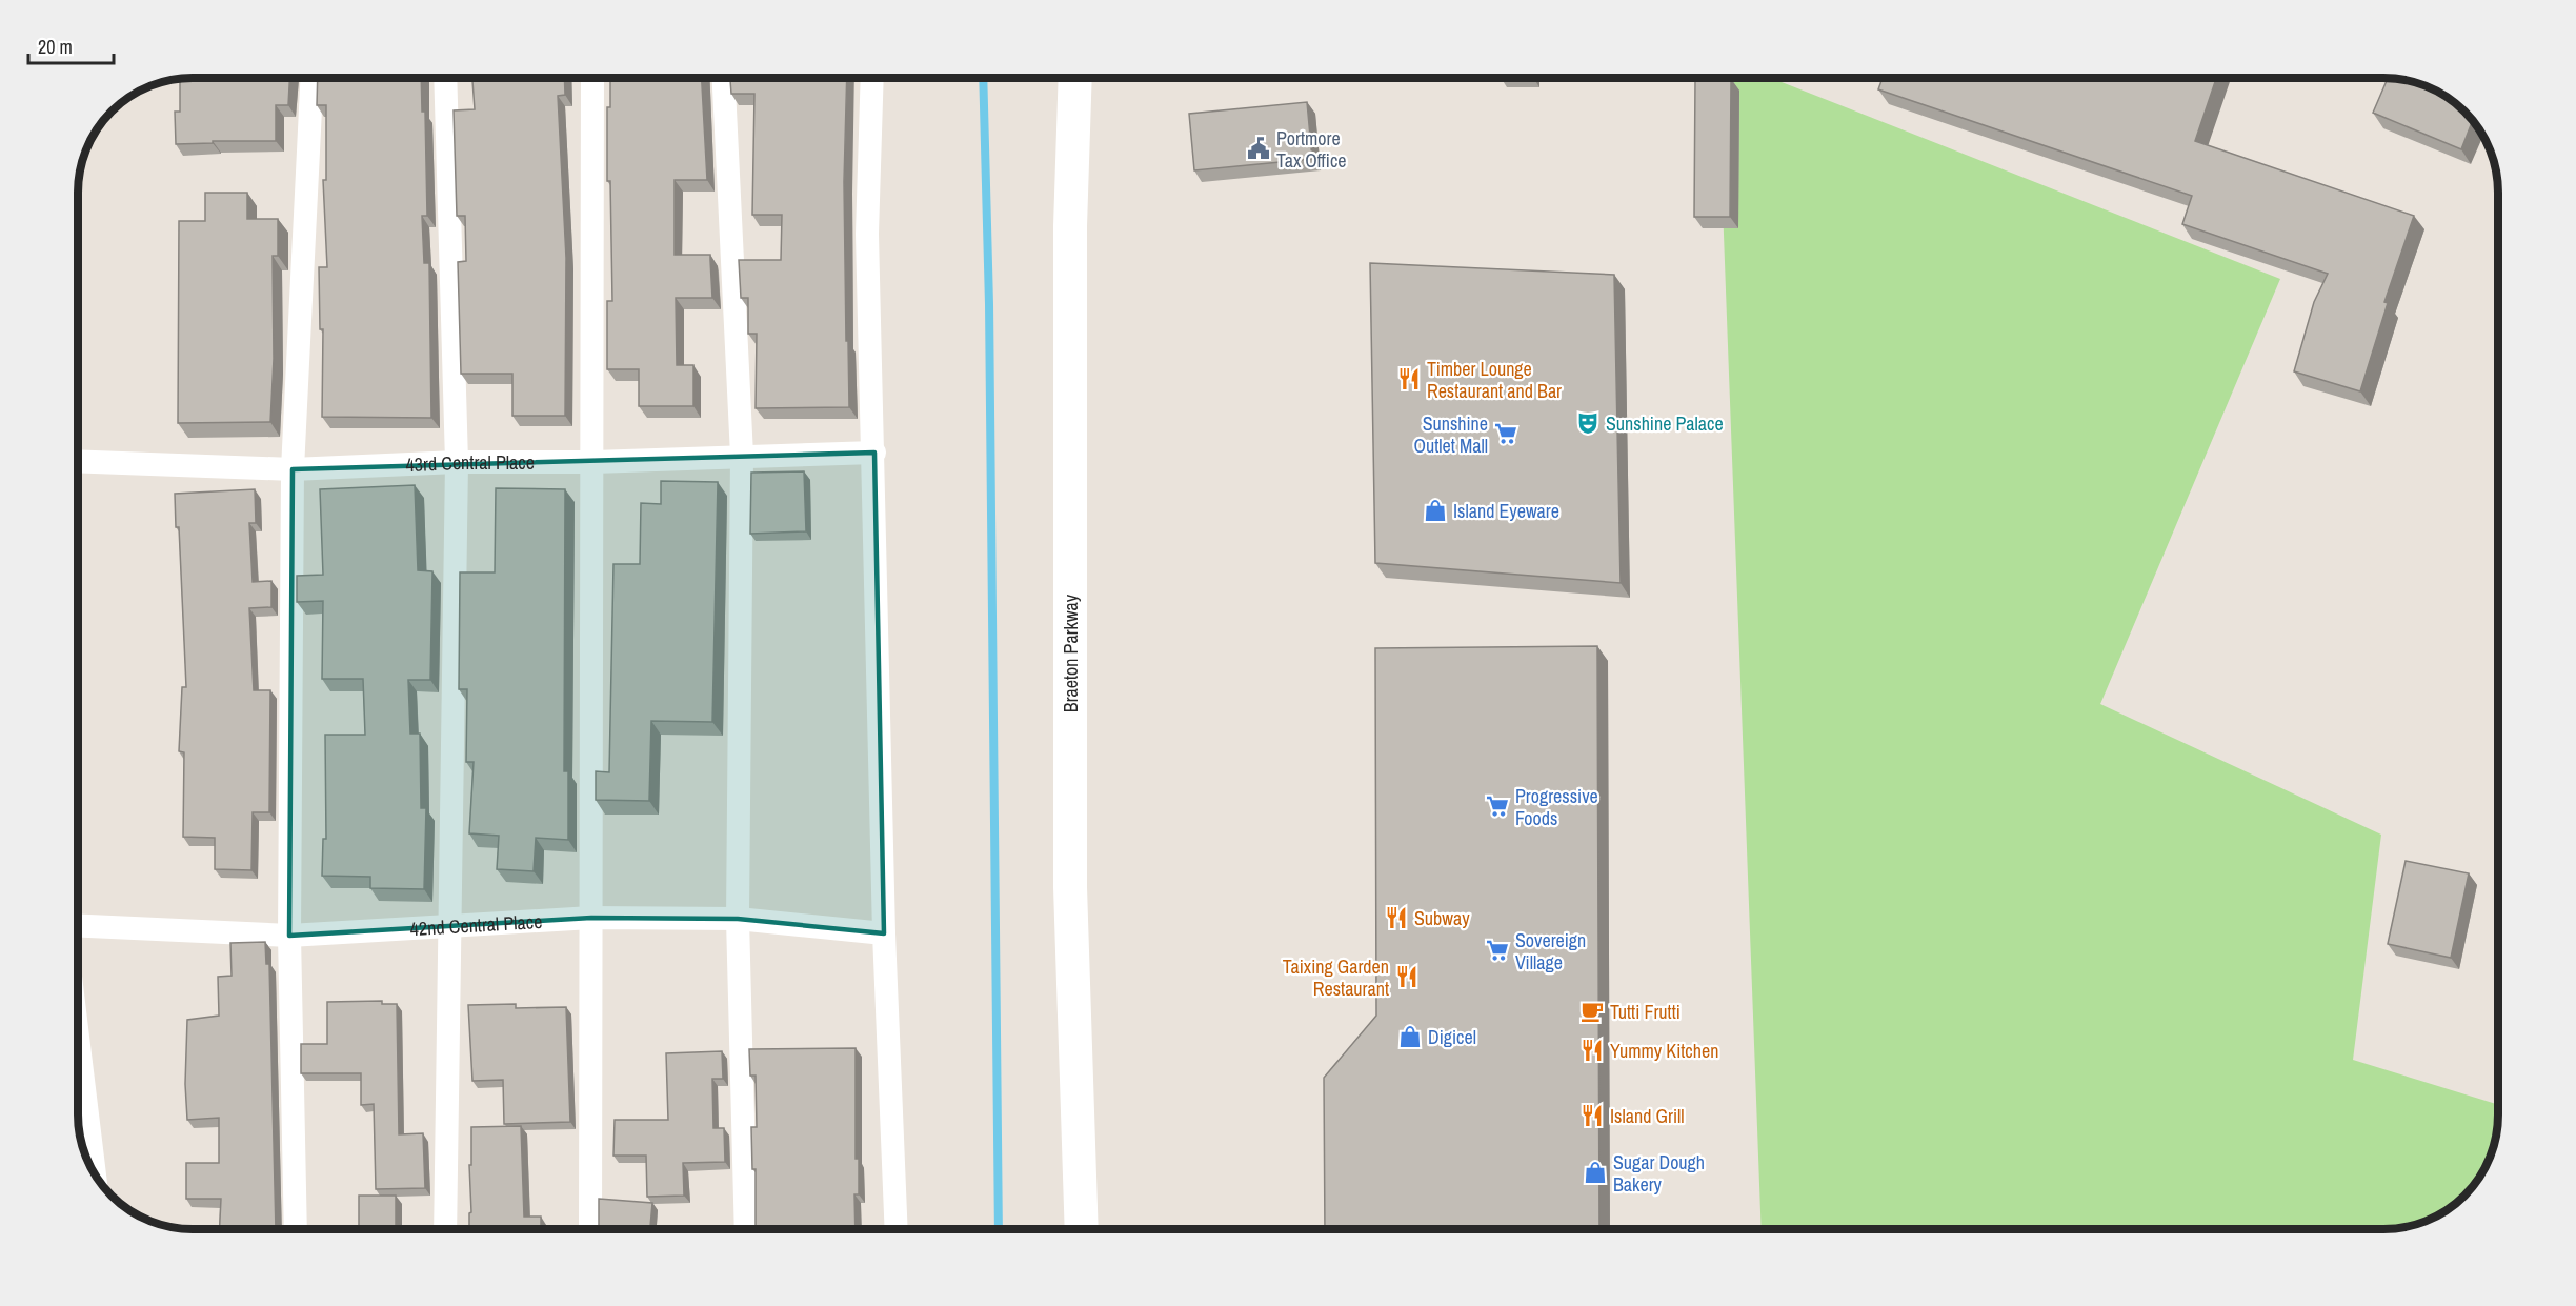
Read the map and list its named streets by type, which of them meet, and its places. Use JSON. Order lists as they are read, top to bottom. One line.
{"streets":{"main road":["Braeton Parkway"],"street":["43rd Central Place","42nd Central Place"]},"places":{"public building":["Portmore Tax Office"],"restaurant":["Timber Lounge Restaurant and Bar","Subway","Taixing Garden Restaurant","Yummy Kitchen","Island Grill"],"theatre":["Sunshine Palace"],"supermarket":["Sunshine Outlet Mall","Progressive Foods","Sovereign Village"],"shop":["Island Eyeware","Digicel","Sugar Dough Bakery"],"cafe":["Tutti Frutti"]},"scale_bar":"20 m"}
